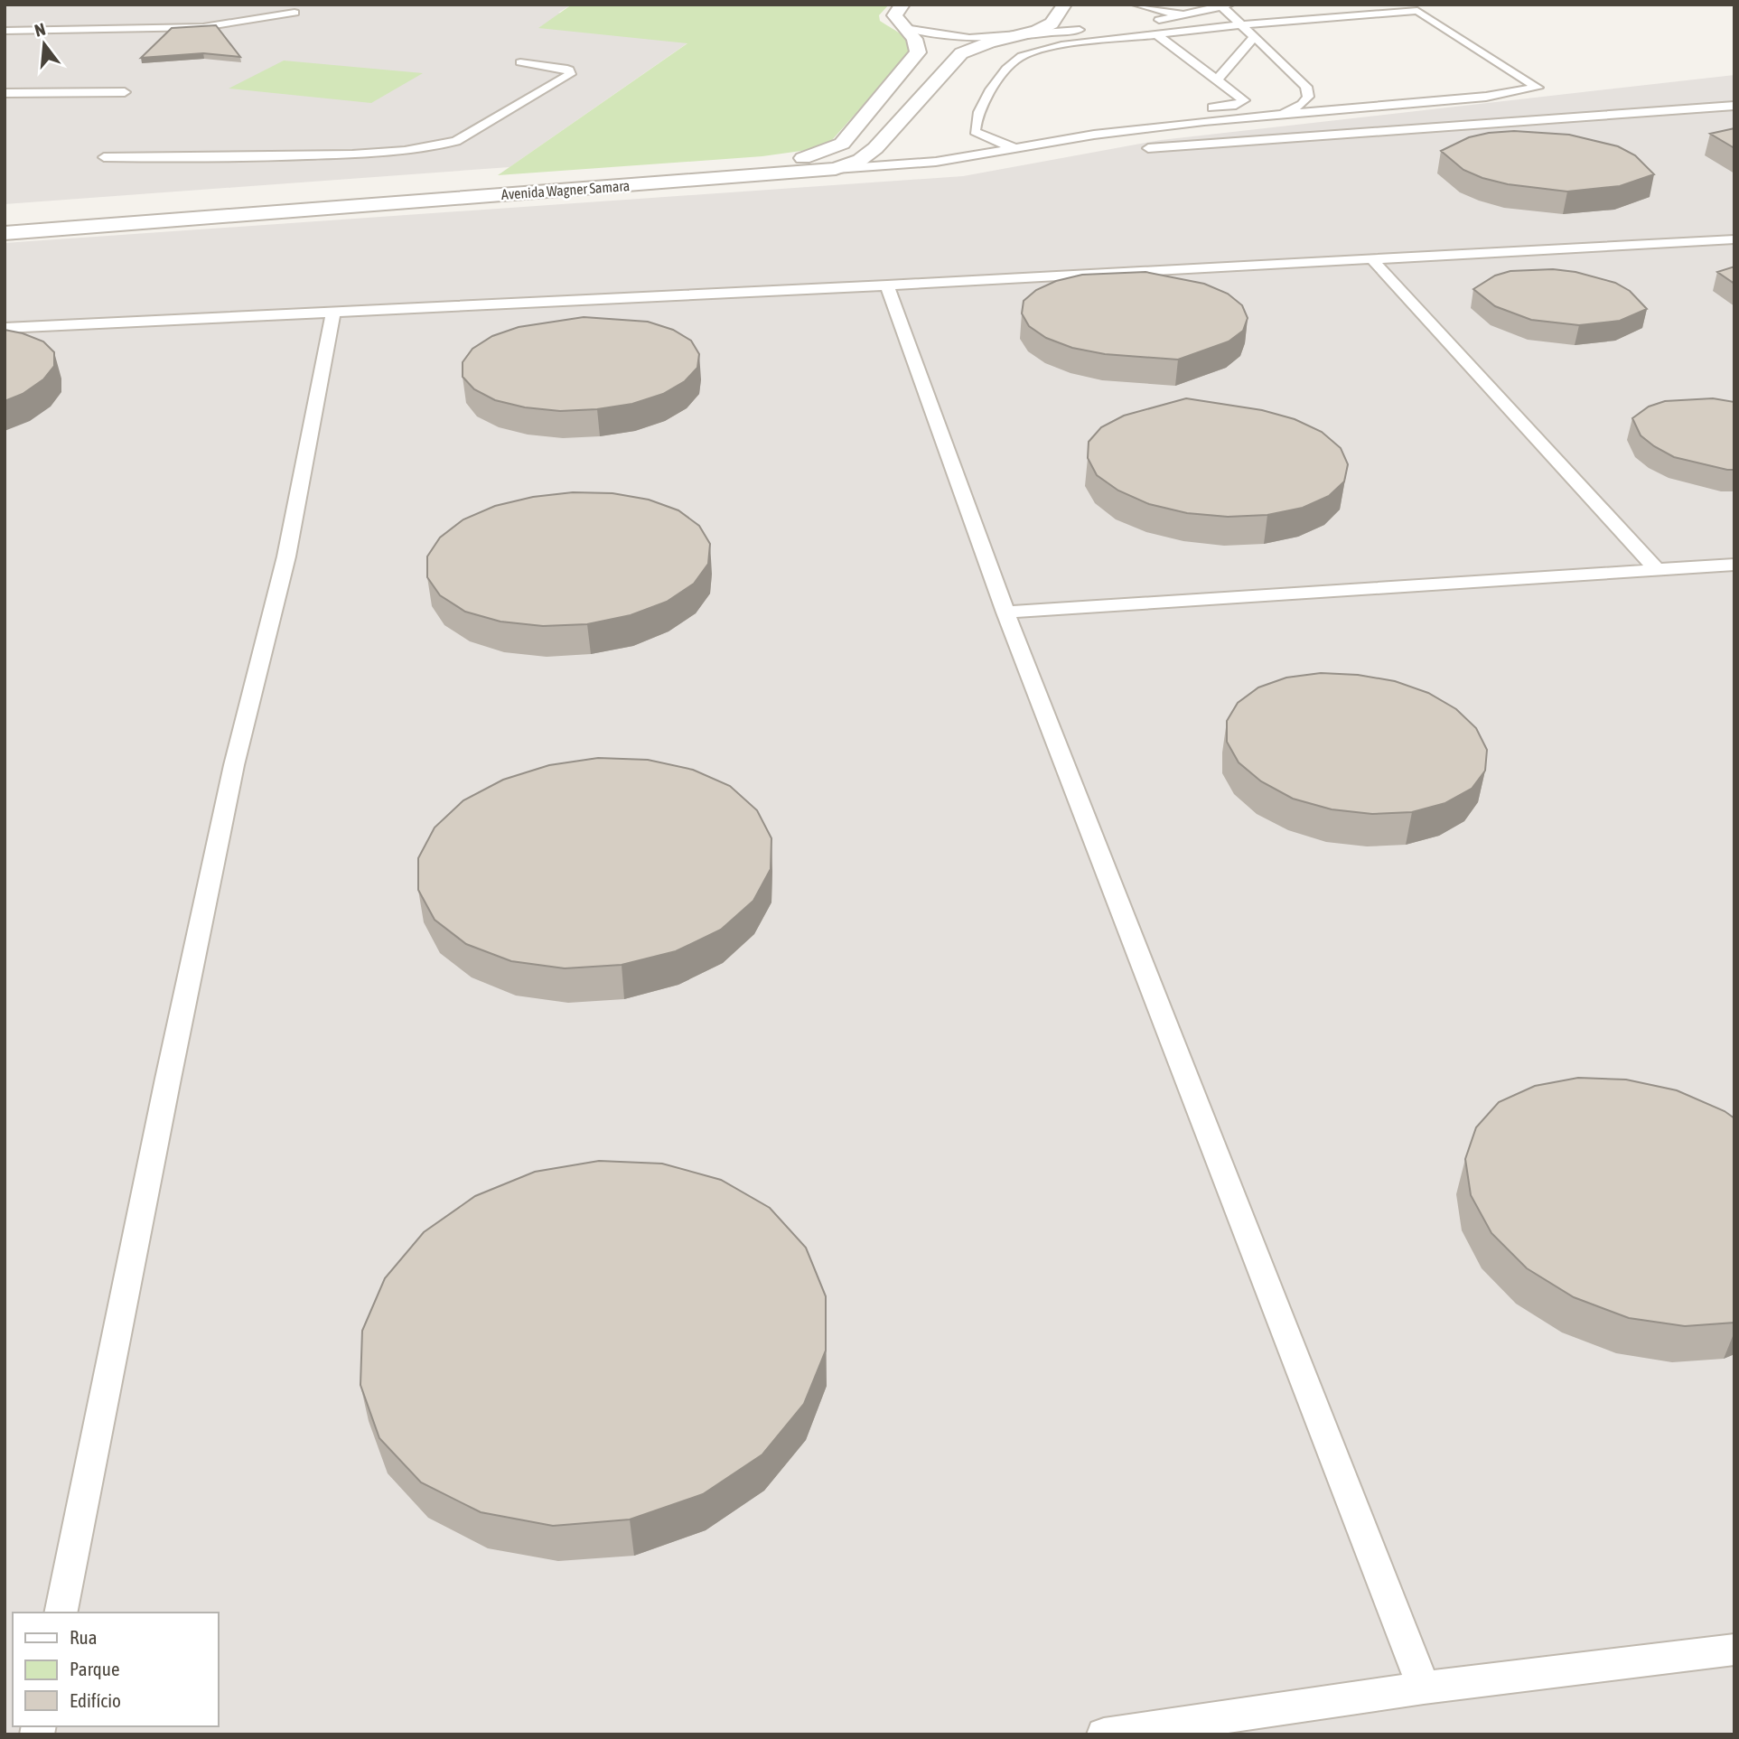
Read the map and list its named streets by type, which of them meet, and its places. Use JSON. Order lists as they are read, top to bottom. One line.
{"streets":{"street":["Avenida Wagner Samara"]},"legend":["Rua","Parque","Edifício"],"north":"top"}
